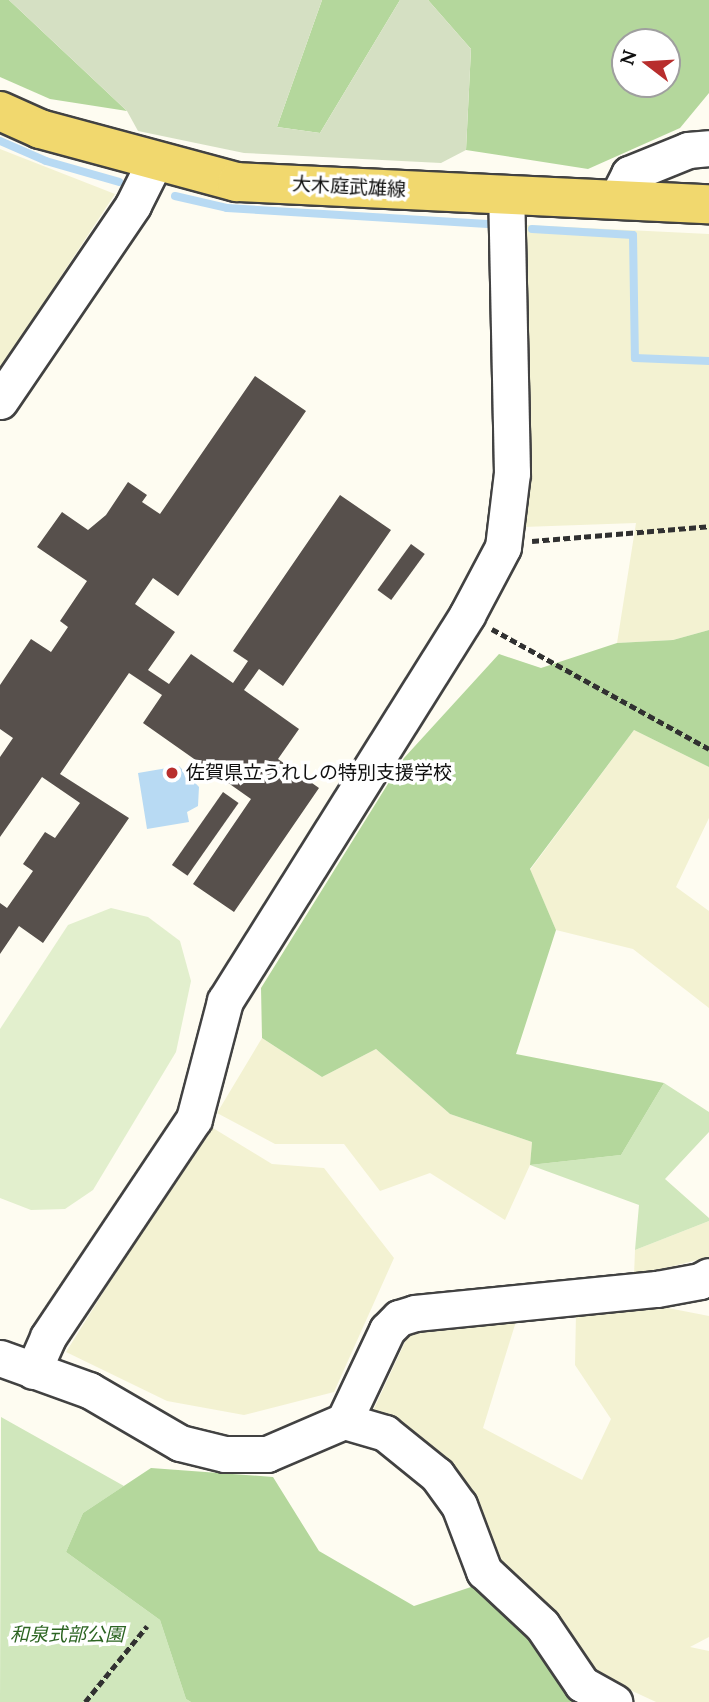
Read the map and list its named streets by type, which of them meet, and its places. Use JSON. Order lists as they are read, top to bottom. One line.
{"streets":{"main road":["大木庭武雄線"]},"parks":["和泉式部公園"],"places":["佐賀県立うれしの特別支援学校"],"north":"left"}
